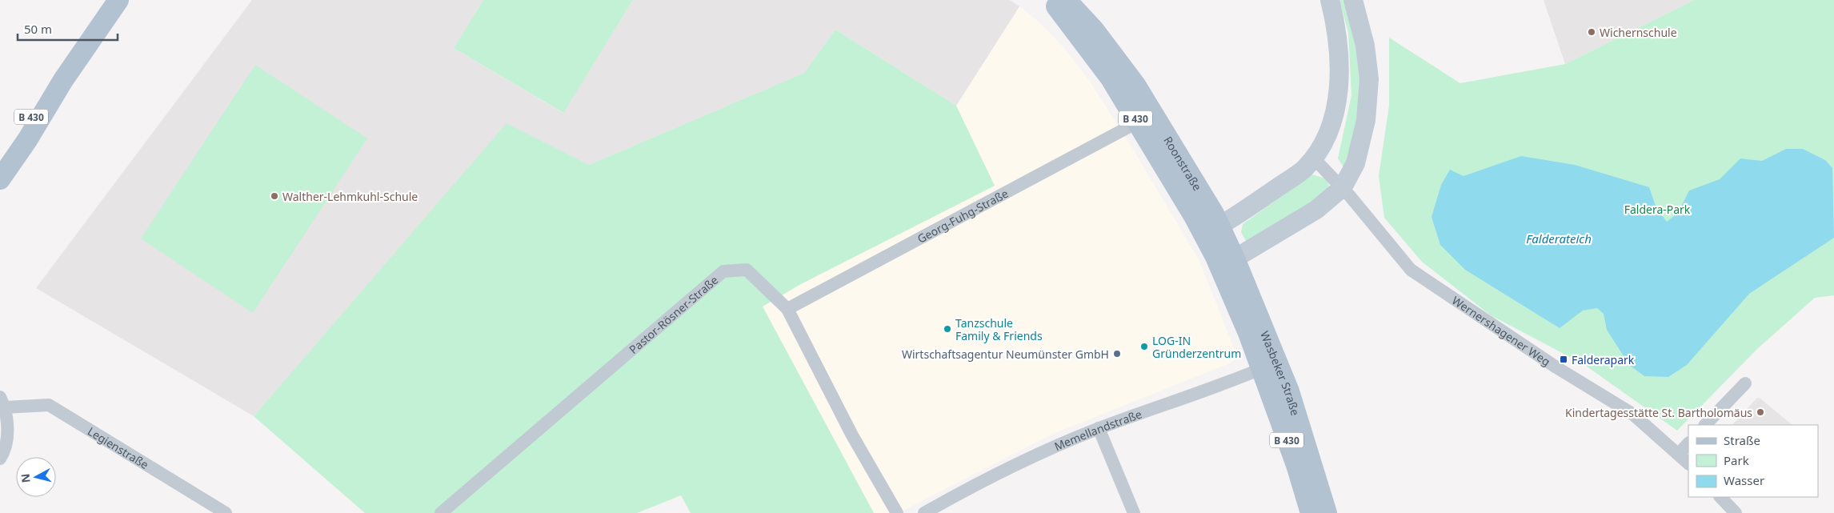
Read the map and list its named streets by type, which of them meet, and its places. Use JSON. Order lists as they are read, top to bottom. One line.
{"streets":{"main road":["B 430","Roonstraße","Wasbeker Straße"],"street":["Georg-Fuhg-Straße","Pastor-Rösner-Straße","Wernershagener Weg","Memellandstraße","Legienstraße"]},"crossings":[["Roonstraße","Georg-Fuhg-Straße"],["Roonstraße","Wasbeker Straße"],["Georg-Fuhg-Straße","Pastor-Rösner-Straße"],["Wasbeker Straße","Memellandstraße"]],"water":["Falderateich"],"parks":["Faldera-Park"],"places":{"other":["Wichernschule","Walther-Lehmkuhl-Schule","Tanzschule Family & Friends","LOG-IN Gründerzentrum","Wirtschaftsagentur Neumünster GmbH","Kindertagesstätte St. Bartholomäus"],"transit":["Falderapark"]},"legend":["Straße","Park","Wasser"],"scale_bar":"50 m","north":"left"}
